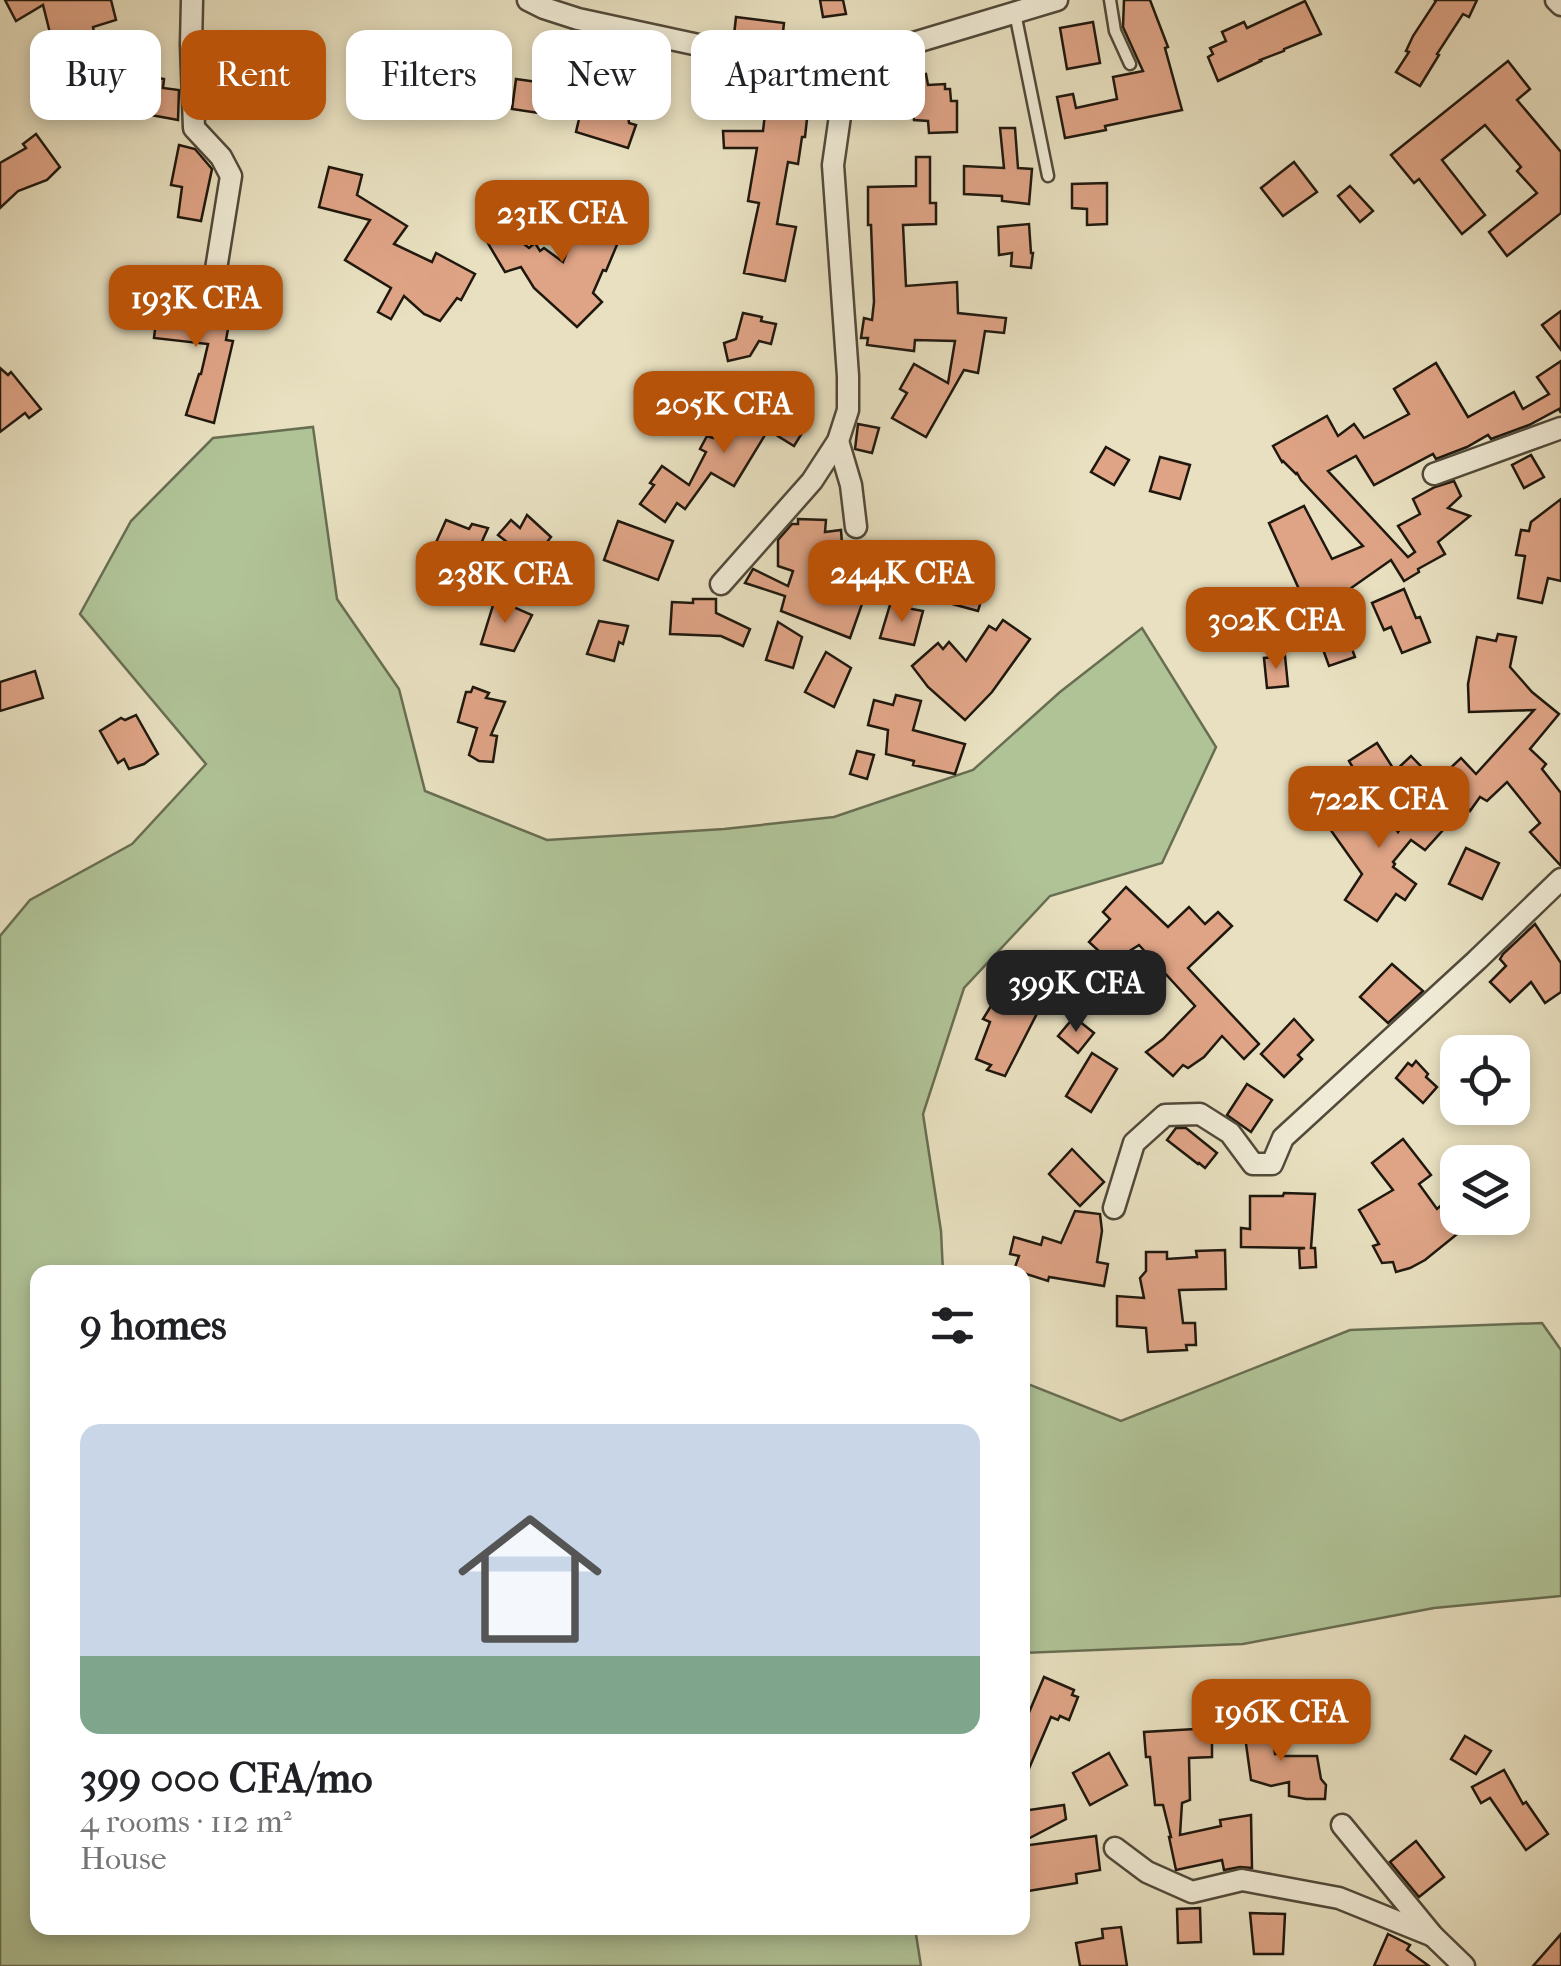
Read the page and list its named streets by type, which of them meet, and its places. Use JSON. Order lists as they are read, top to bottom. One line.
{"page":{"chip":["Buy","Rent","Filters","New","Apartment"],"price":["231K CFA","193K CFA","205K CFA","244K CFA","238K CFA","302K CFA","722K CFA","399K CFA","196K CFA"],"heading":"9 homes","list":[{"name":"399 000 CFA/mo","note":"4 rooms · 112 m² · House"}]}}
